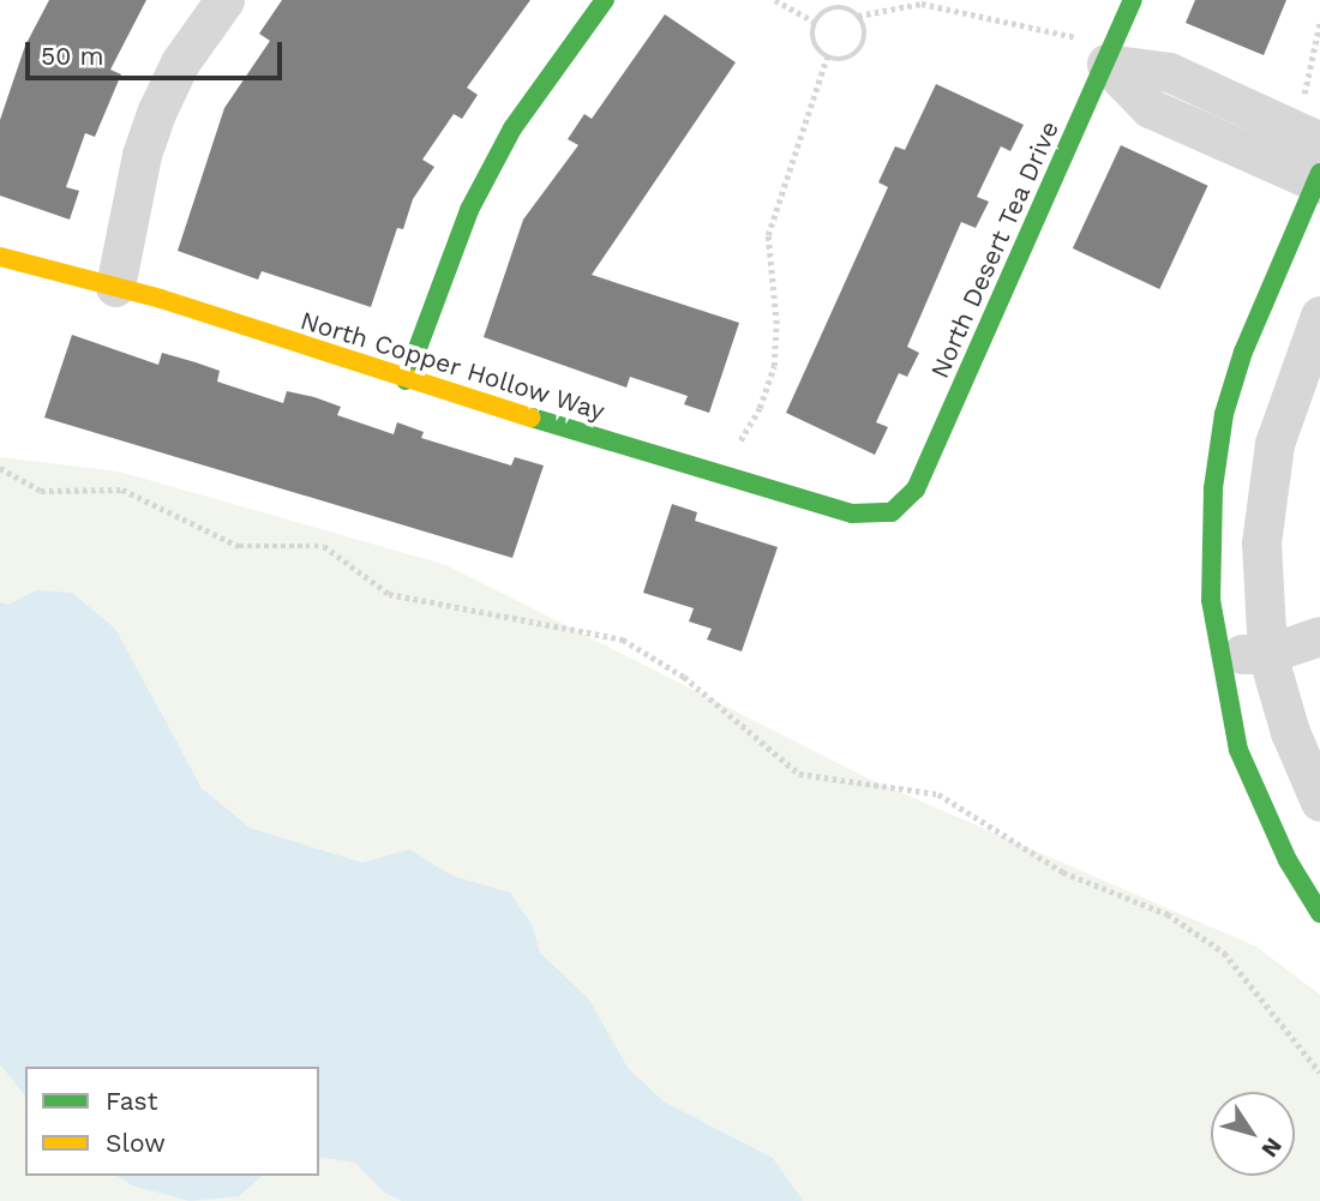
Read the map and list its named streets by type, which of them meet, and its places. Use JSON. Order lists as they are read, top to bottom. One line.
{"streets":{"street":["North Desert Tea Drive","North Copper Hollow Way"]},"crossings":[["North Desert Tea Drive","North Copper Hollow Way"]],"legend":["Fast","Slow"],"scale_bar":"50 m","north":"bottom right"}
